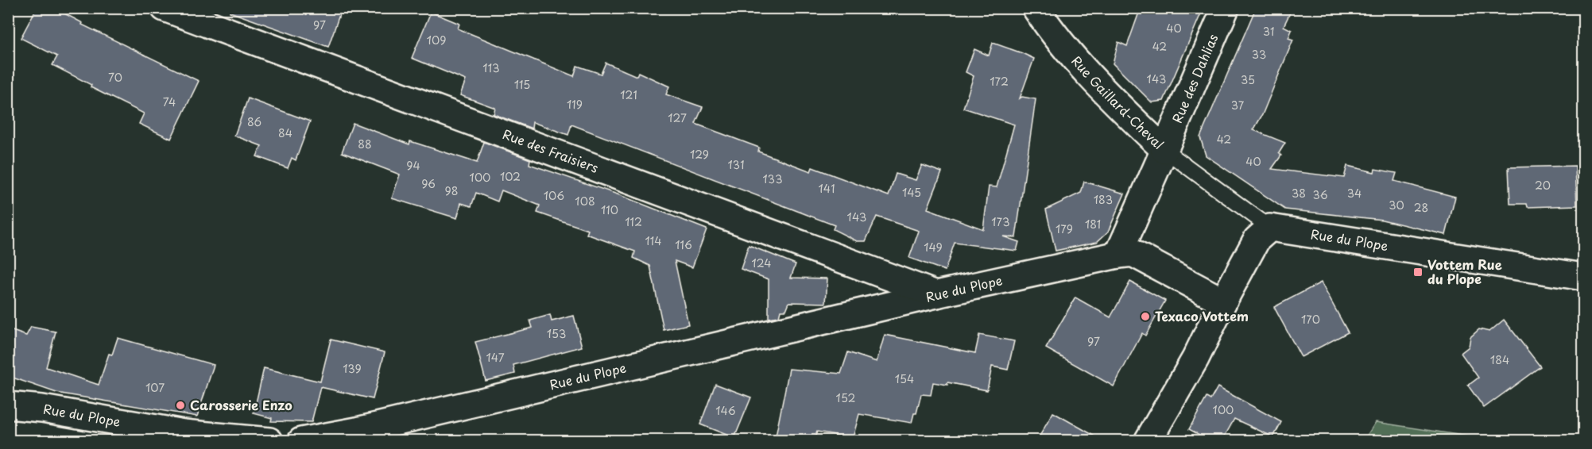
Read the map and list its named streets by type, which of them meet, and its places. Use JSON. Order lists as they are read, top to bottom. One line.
{"streets":{"street":["Rue des Dahlias","Rue Gaillard-Cheval","Rue des Fraisiers","Rue du Plope"]},"crossings":[["Rue des Dahlias","Rue Gaillard-Cheval"],["Rue Gaillard-Cheval","Rue du Plope"],["Rue des Fraisiers","Rue du Plope"]],"places":{"transit":["Vottem Rue du Plope"],"other":["Texaco Vottem","Carosserie Enzo"]},"house_numbers":["97","40","31","109","42","33","113","70","143","35","172","115","121","74","119","37","127","86","84","42","88","129","40","131","94","102","100","133","96","20","141","98","145","38","34","36","106","183","108","30","28","110","143","112","173","181","179","114","116","149","124","170","153","97","147","184","139","154","107","152","100","146"]}
